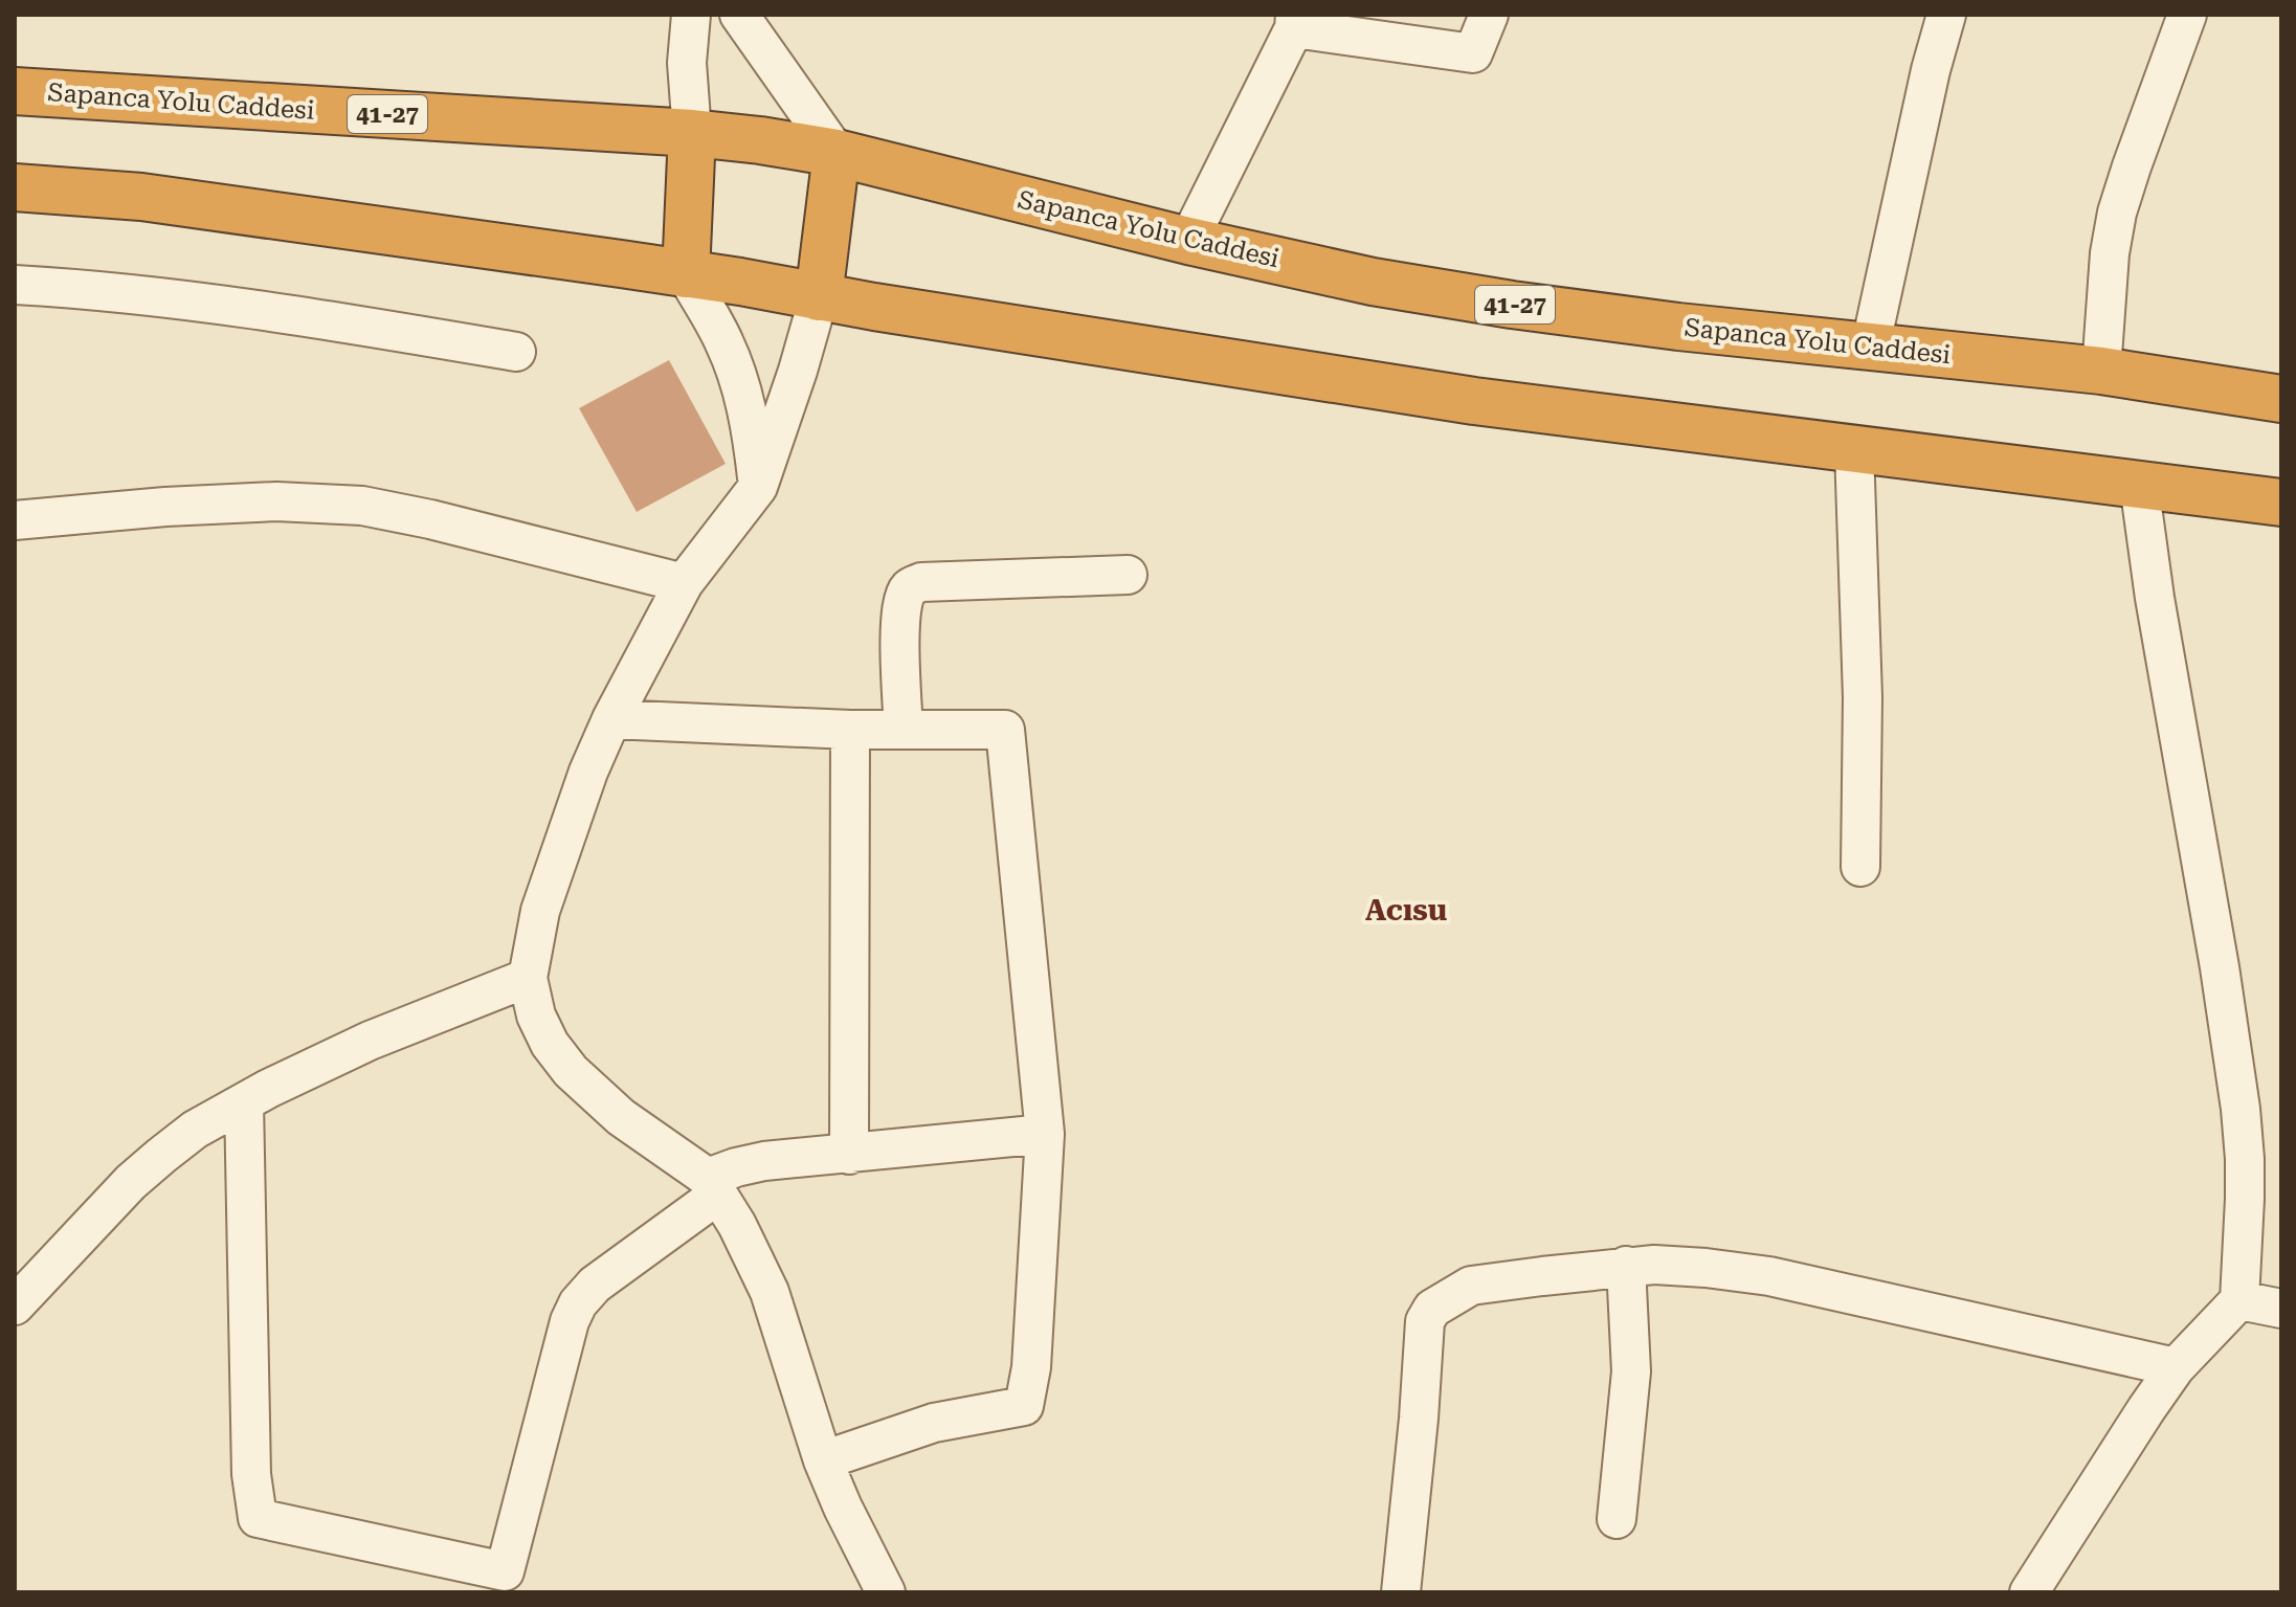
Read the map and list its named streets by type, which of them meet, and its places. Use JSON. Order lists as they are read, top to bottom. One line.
{"streets":{"highway":["Sapanca Yolu Caddesi","41-27"]},"districts":["Acısu"]}
